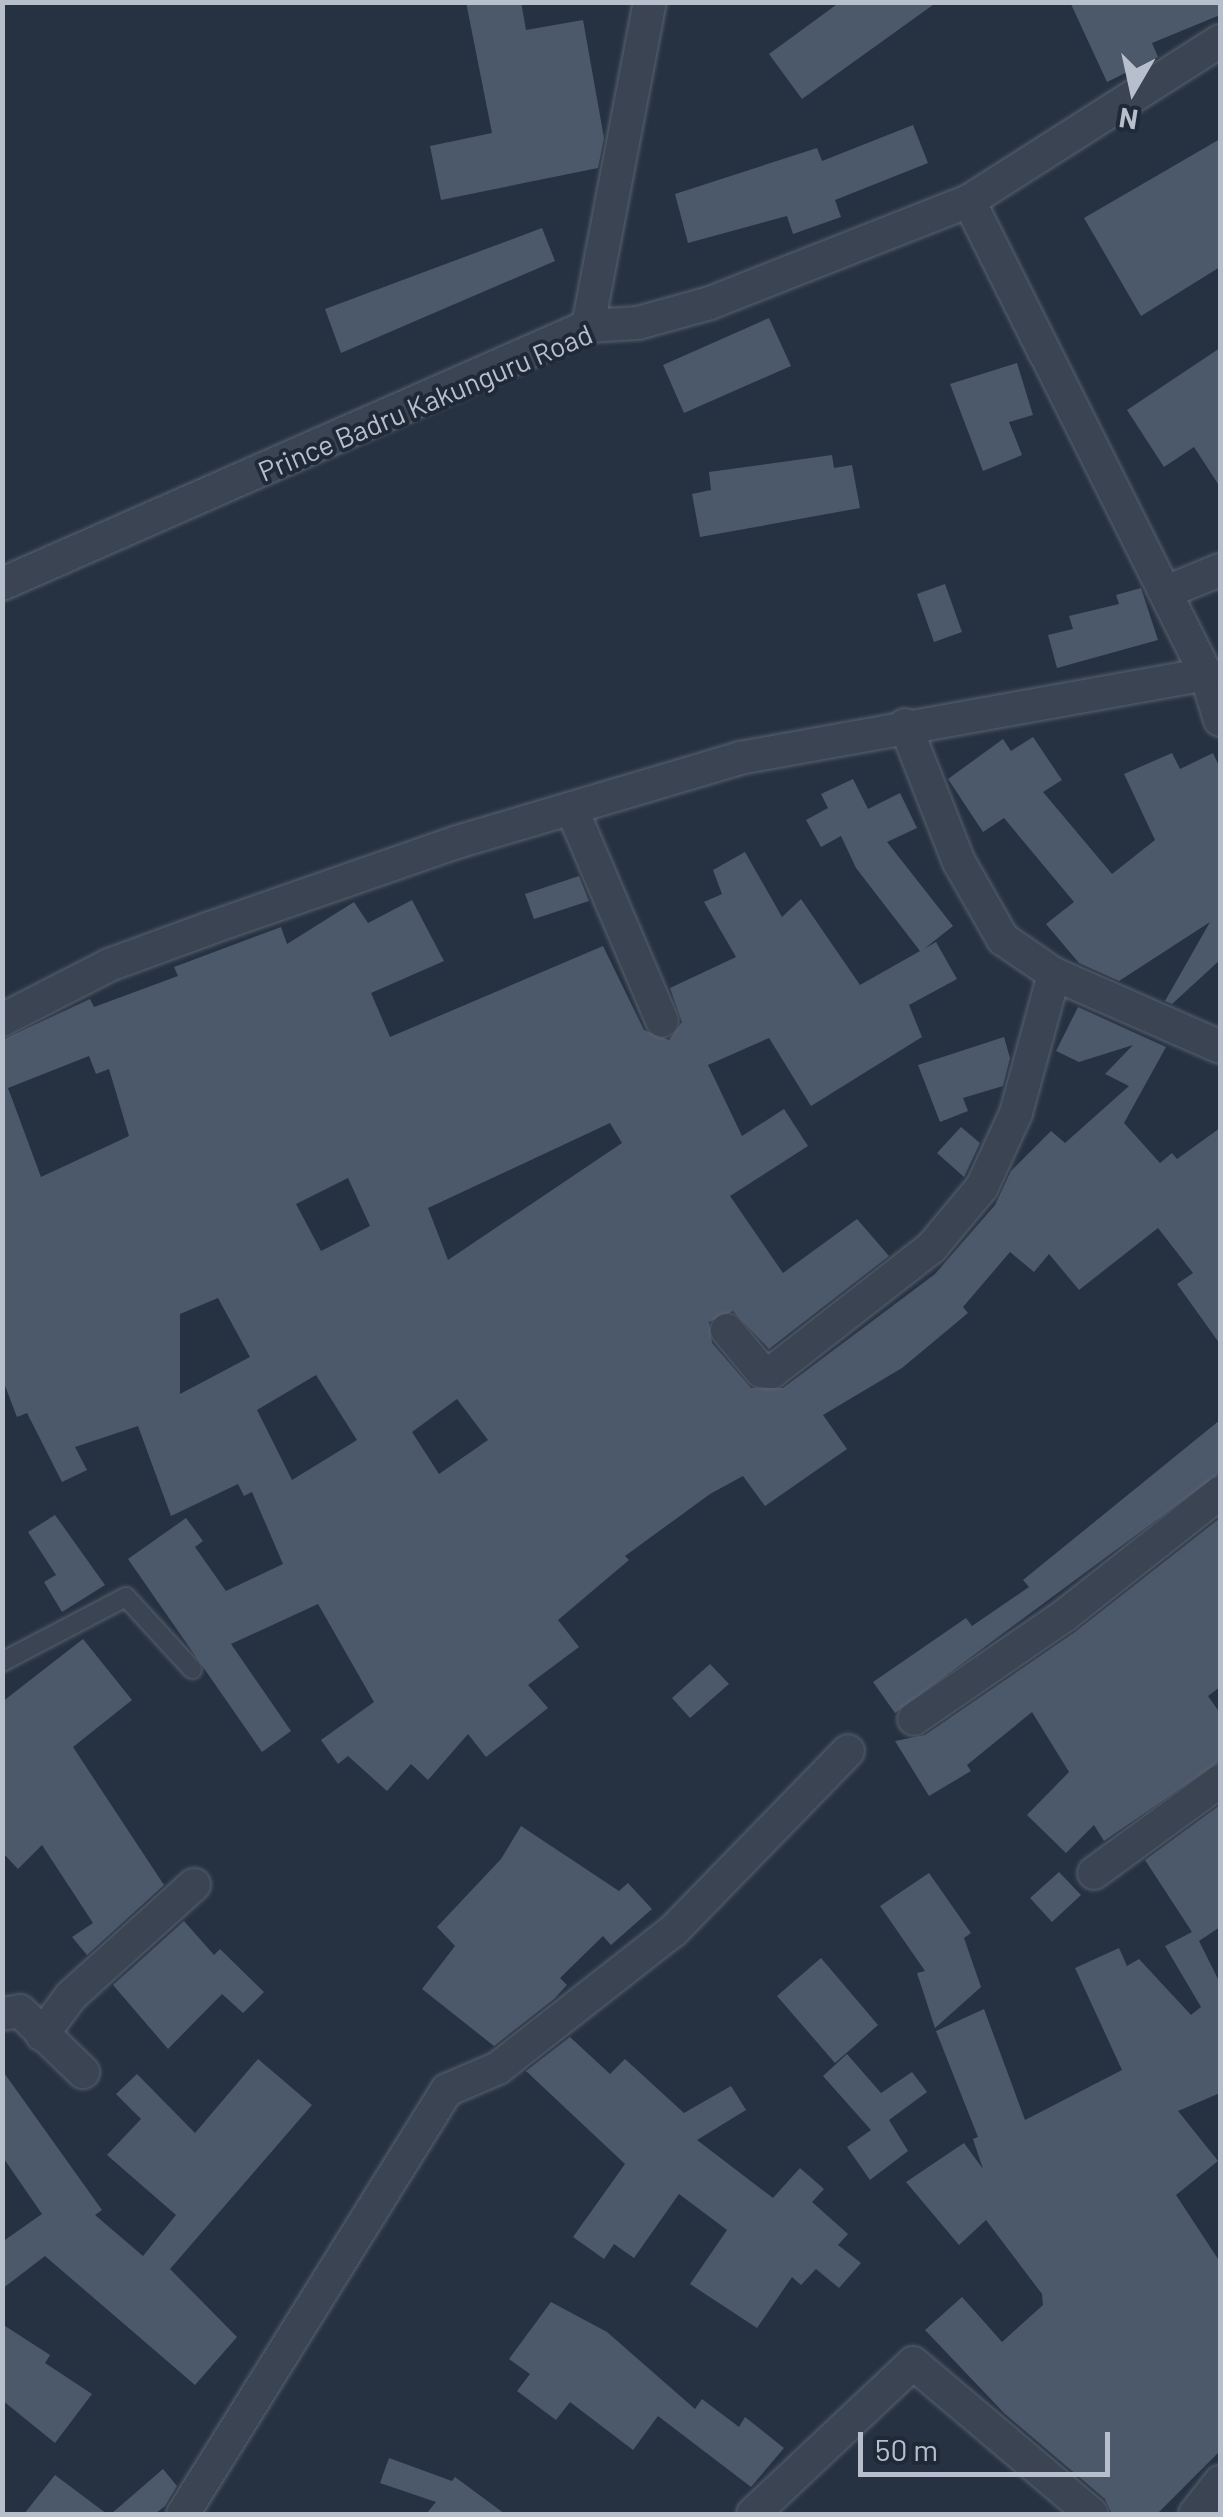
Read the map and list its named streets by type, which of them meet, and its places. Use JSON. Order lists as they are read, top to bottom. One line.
{"streets":{"street":["Prince Badru Kakunguru Road"]},"scale_bar":"50 m","north":"bottom"}
